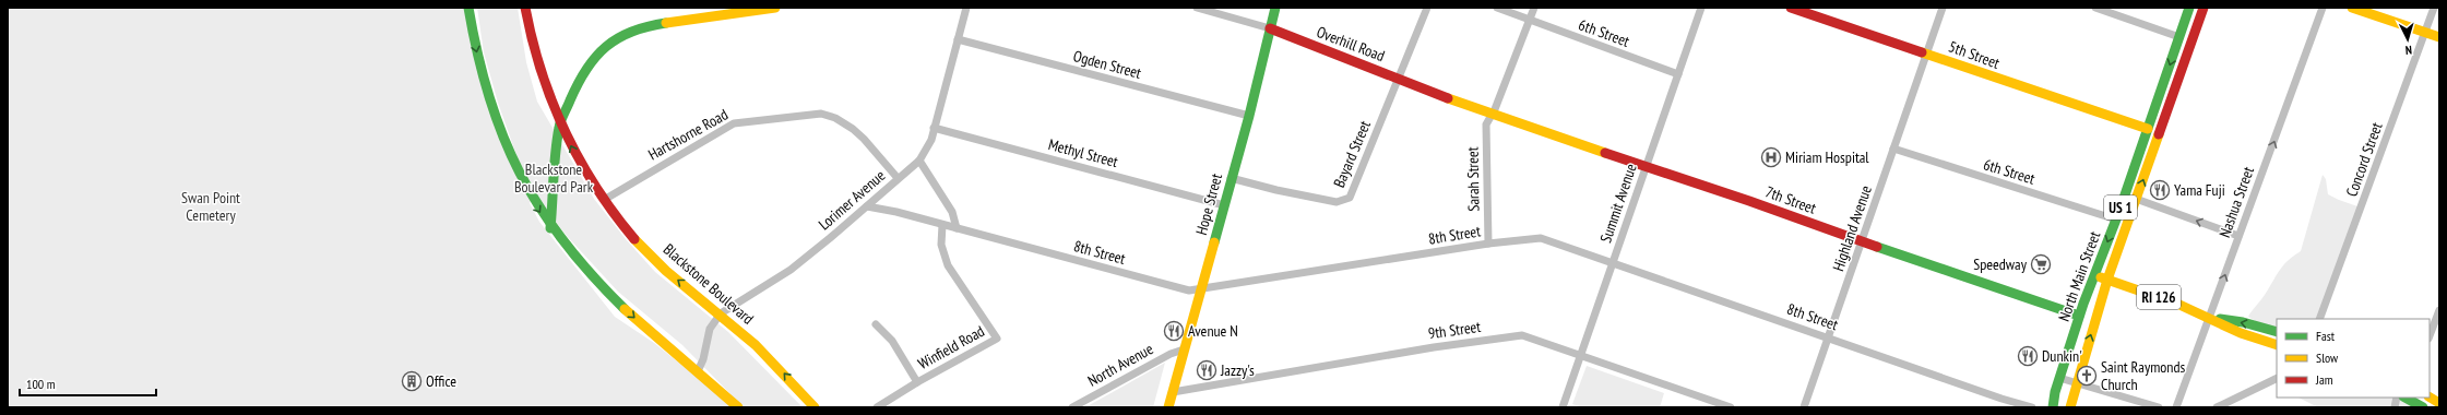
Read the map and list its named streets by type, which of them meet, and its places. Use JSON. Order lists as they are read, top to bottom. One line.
{"streets":{"main road":["Overhill Road","5th Street","7th Street","Hope Street","US 1","North Main Street","Blackstone Boulevard","RI 126"],"street":["6th Street","Ogden Street","Hartshorne Road","Methyl Street","Bayard Street","Concord Street","Sarah Street","Lorimer Avenue","Nashua Street","Summit Avenue","Highland Avenue","8th Street","9th Street","Winfield Road","North Avenue"]},"crossings":[["6th Street","Sarah Street"],["6th Street","Summit Avenue"],["6th Street","Highland Avenue"],["6th Street","North Main Street"],["Overhill Road","Bayard Street"],["Overhill Road","Sarah Street"],["Overhill Road","7th Street"],["Overhill Road","Hope Street"],["5th Street","Highland Avenue"],["5th Street","North Main Street"],["Ogden Street","Lorimer Avenue"],["Ogden Street","Hope Street"],["Hartshorne Road","Lorimer Avenue"],["Hartshorne Road","Blackstone Boulevard"],["Methyl Street","Lorimer Avenue"],["Methyl Street","Hope Street"],["Bayard Street","Hope Street"],["Sarah Street","7th Street"],["Sarah Street","8th Street"],["Lorimer Avenue","8th Street"],["Lorimer Avenue","Blackstone Boulevard"],["7th Street","Summit Avenue"],["7th Street","Highland Avenue"],["7th Street","North Main Street"],["Nashua Street","RI 126"],["Summit Avenue","8th Street"],["Summit Avenue","9th Street"],["Hope Street","8th Street"],["Hope Street","9th Street"],["Hope Street","North Avenue"],["Highland Avenue","8th Street"],["8th Street","Winfield Road"],["North Main Street","RI 126"]],"one_way":["Nashua Street"],"parks":["Blackstone Boulevard Park","Swan Point Cemetery"],"places":{"hospital":["Miriam Hospital"],"restaurant":["Yama Fuji","Avenue N","Dunkin'","Jazzy's"],"supermarket":["Speedway"],"church":["Saint Raymonds Church"],"building":["Office"]},"legend":["Fast","Slow","Jam"],"scale_bar":"100 m","north":"bottom"}
